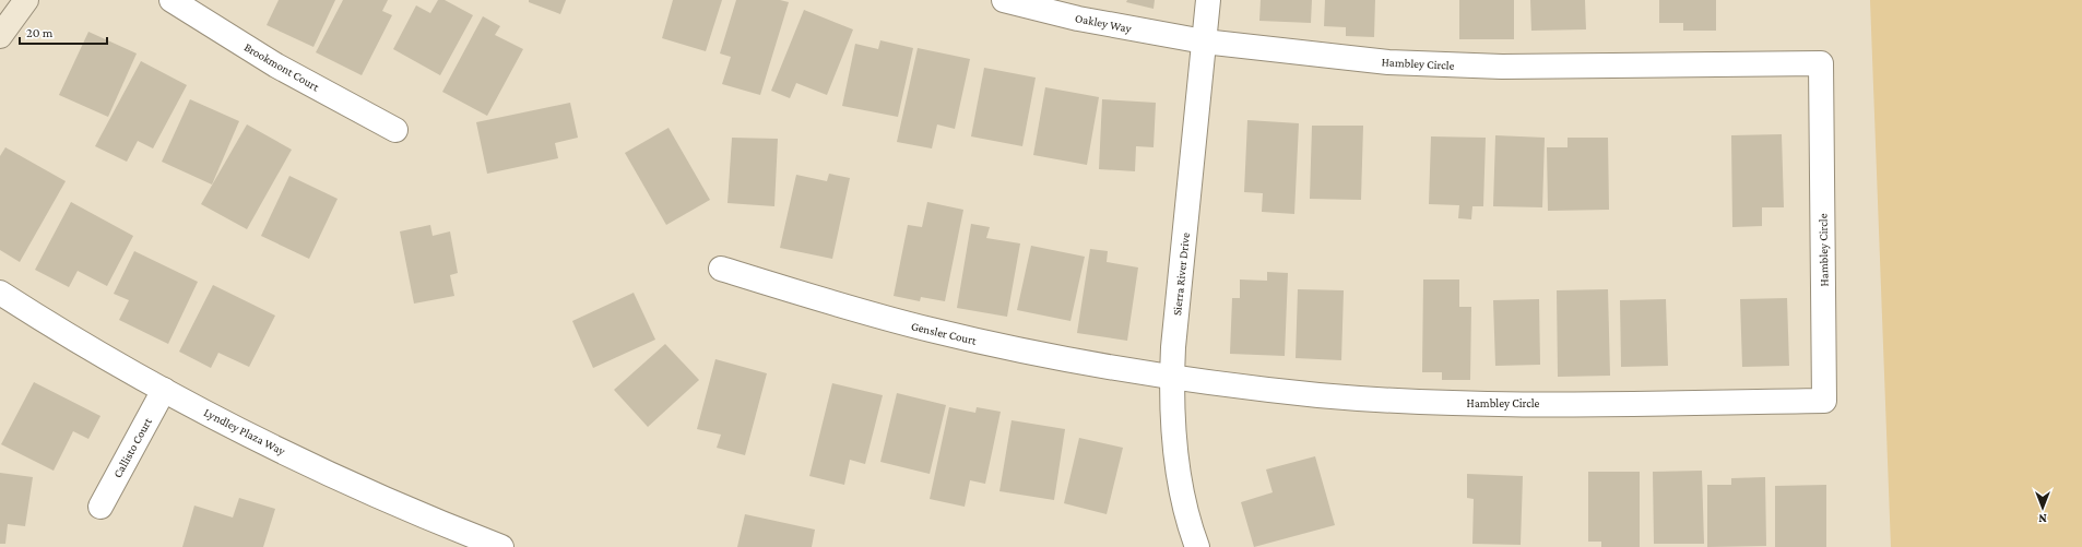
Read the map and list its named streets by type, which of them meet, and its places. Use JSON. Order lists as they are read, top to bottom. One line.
{"streets":{"street":["Oakley Way","Hambley Circle","Brookmont Court","Sierra River Drive","Gensler Court","Lyndley Plaza Way","Callisto Court"]},"crossings":[["Oakley Way","Hambley Circle"],["Oakley Way","Sierra River Drive"],["Hambley Circle","Sierra River Drive"],["Hambley Circle","Gensler Court"],["Sierra River Drive","Gensler Court"],["Lyndley Plaza Way","Callisto Court"]],"scale_bar":"20 m","north":"bottom"}
